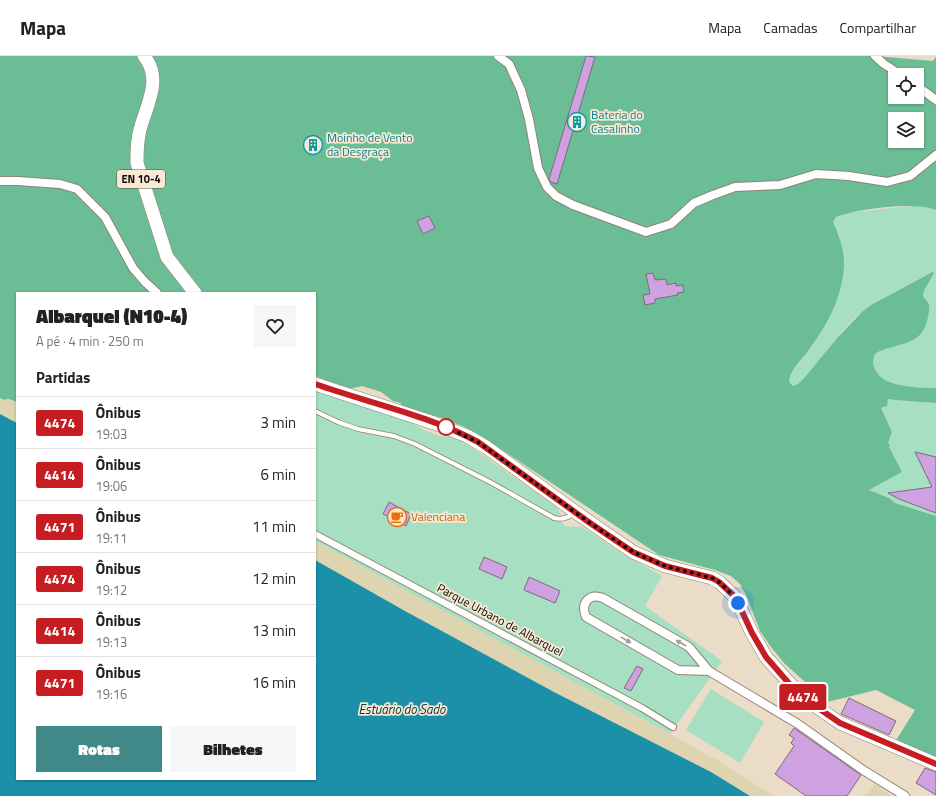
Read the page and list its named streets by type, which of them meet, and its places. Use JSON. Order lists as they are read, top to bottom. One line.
{"streets":{"main road":["EN 10-4"],"street":["Parque Urbano de Albarquel"]},"water":["Estuário do Sado"],"places":{"building":["Bateria do Casalinho","Moinho de Vento da Desgraça"],"cafe":["Valenciana"]},"lines":["bus line 4474"],"page":{"header":"Mapa","nav":["Mapa","Camadas","Compartilhar"],"on_map":"4474","heading":[["Albarquel (N10-4)","A pé · 4 min · 250 m"],"Partidas"],"list":[{"mark":"4474","name":"Ônibus","note":"19:03","value":"3 min"},{"mark":"4414","name":"Ônibus","note":"19:06","value":"6 min"},{"mark":"4471","name":"Ônibus","note":"19:11","value":"11 min"},{"mark":"4474","name":"Ônibus","note":"19:12","value":"12 min"},{"mark":"4414","name":"Ônibus","note":"19:13","value":"13 min"},{"mark":"4471","name":"Ônibus","note":"19:16","value":"16 min"}],"buttons":["Rotas","Bilhetes"]}}
